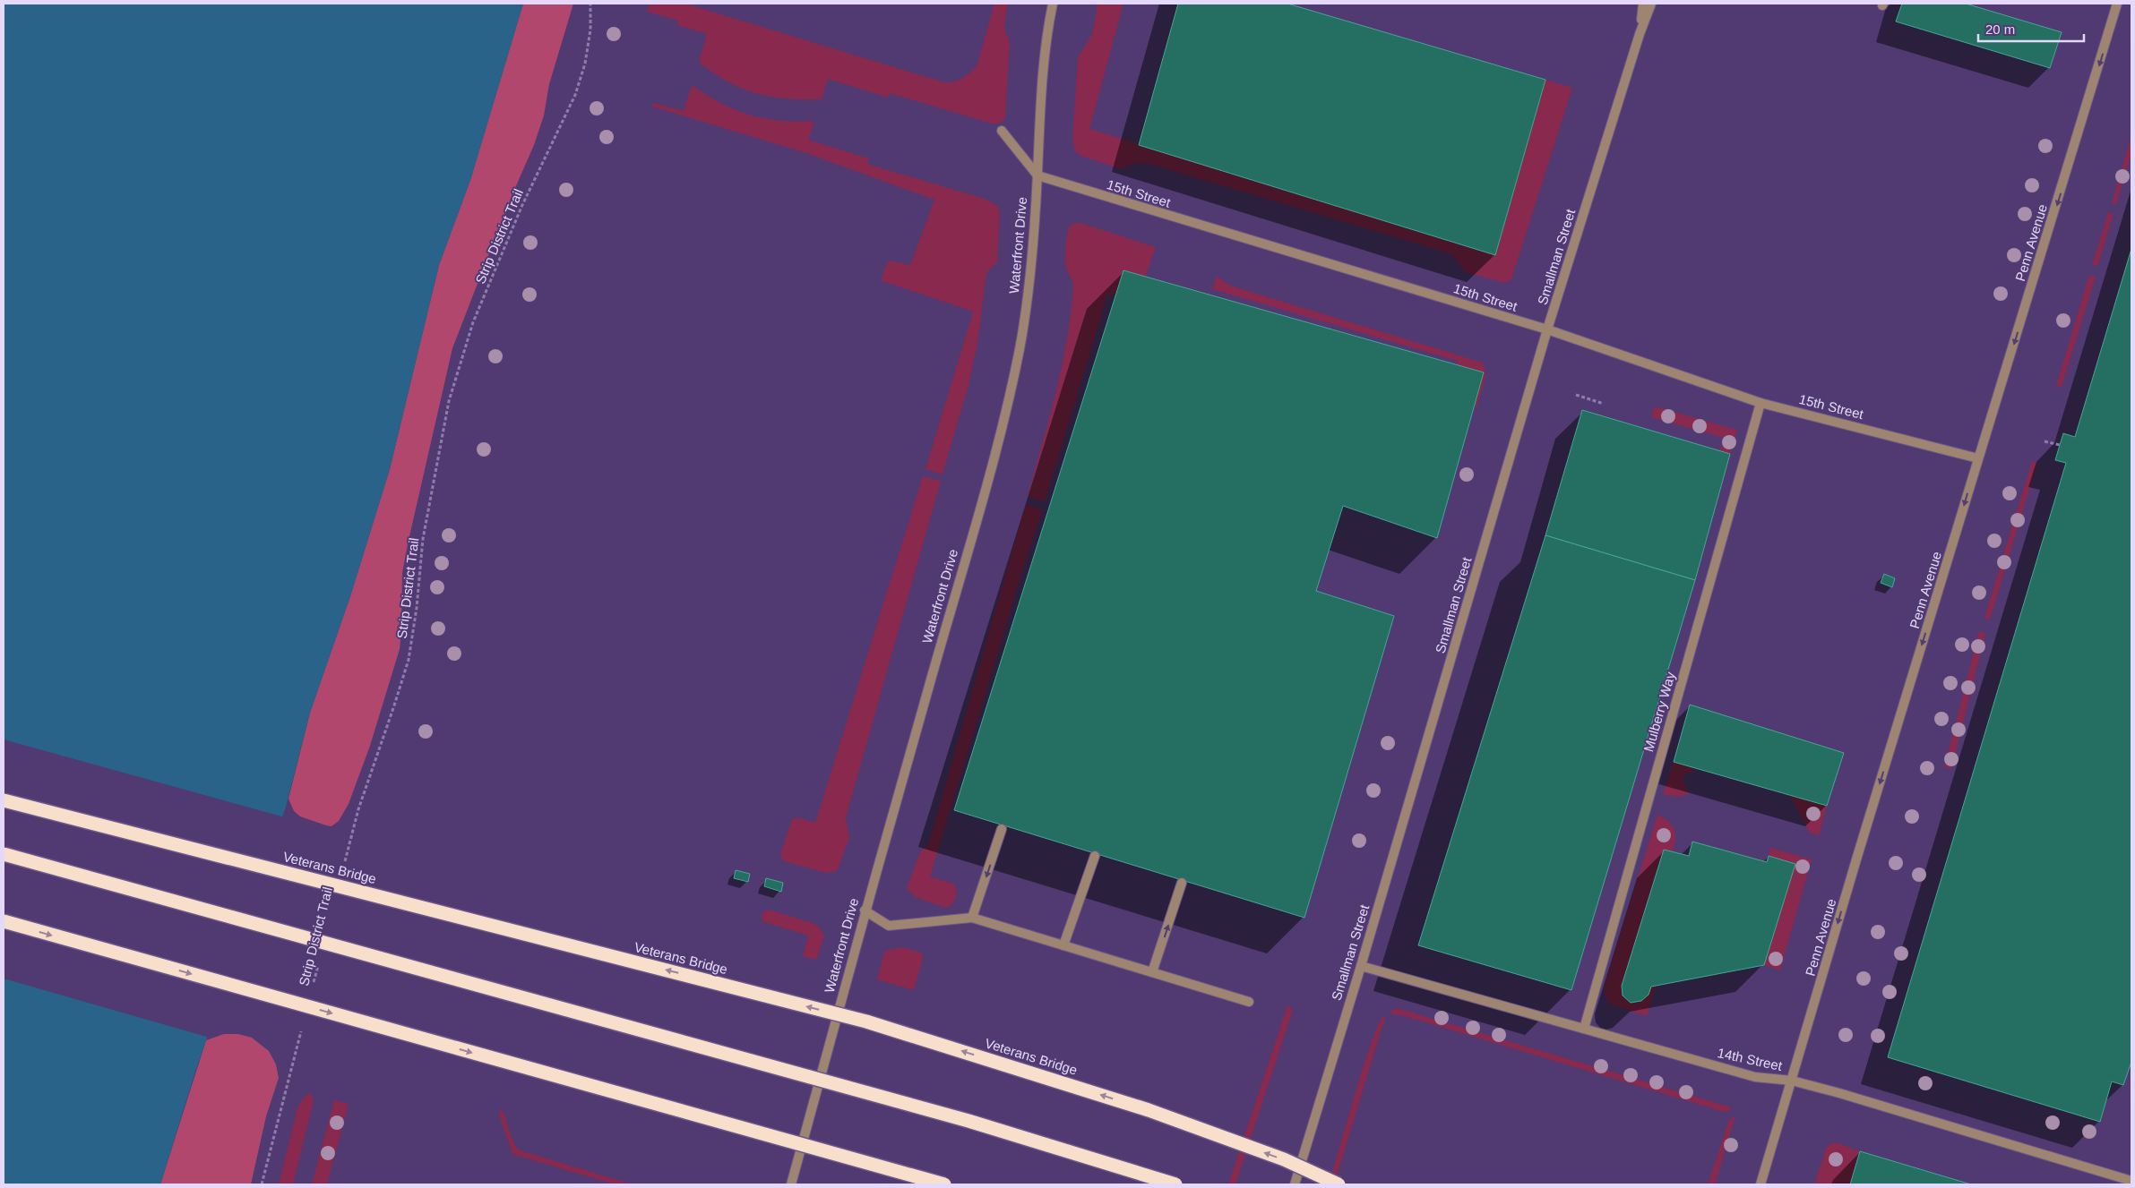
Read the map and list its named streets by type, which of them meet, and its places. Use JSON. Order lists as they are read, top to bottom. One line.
{"streets":{"highway":["Veterans Bridge"],"street":["15th Street","Penn Avenue","Waterfront Drive","Smallman Street","Mulberry Way","14th Street"],"path":["Strip District Trail"]},"crossings":[["15th Street","Penn Avenue"],["15th Street","Waterfront Drive"],["15th Street","Smallman Street"],["15th Street","Mulberry Way"],["Penn Avenue","14th Street"],["Smallman Street","14th Street"],["Mulberry Way","14th Street"]],"one_way":["Penn Avenue"],"scale_bar":"20 m"}
